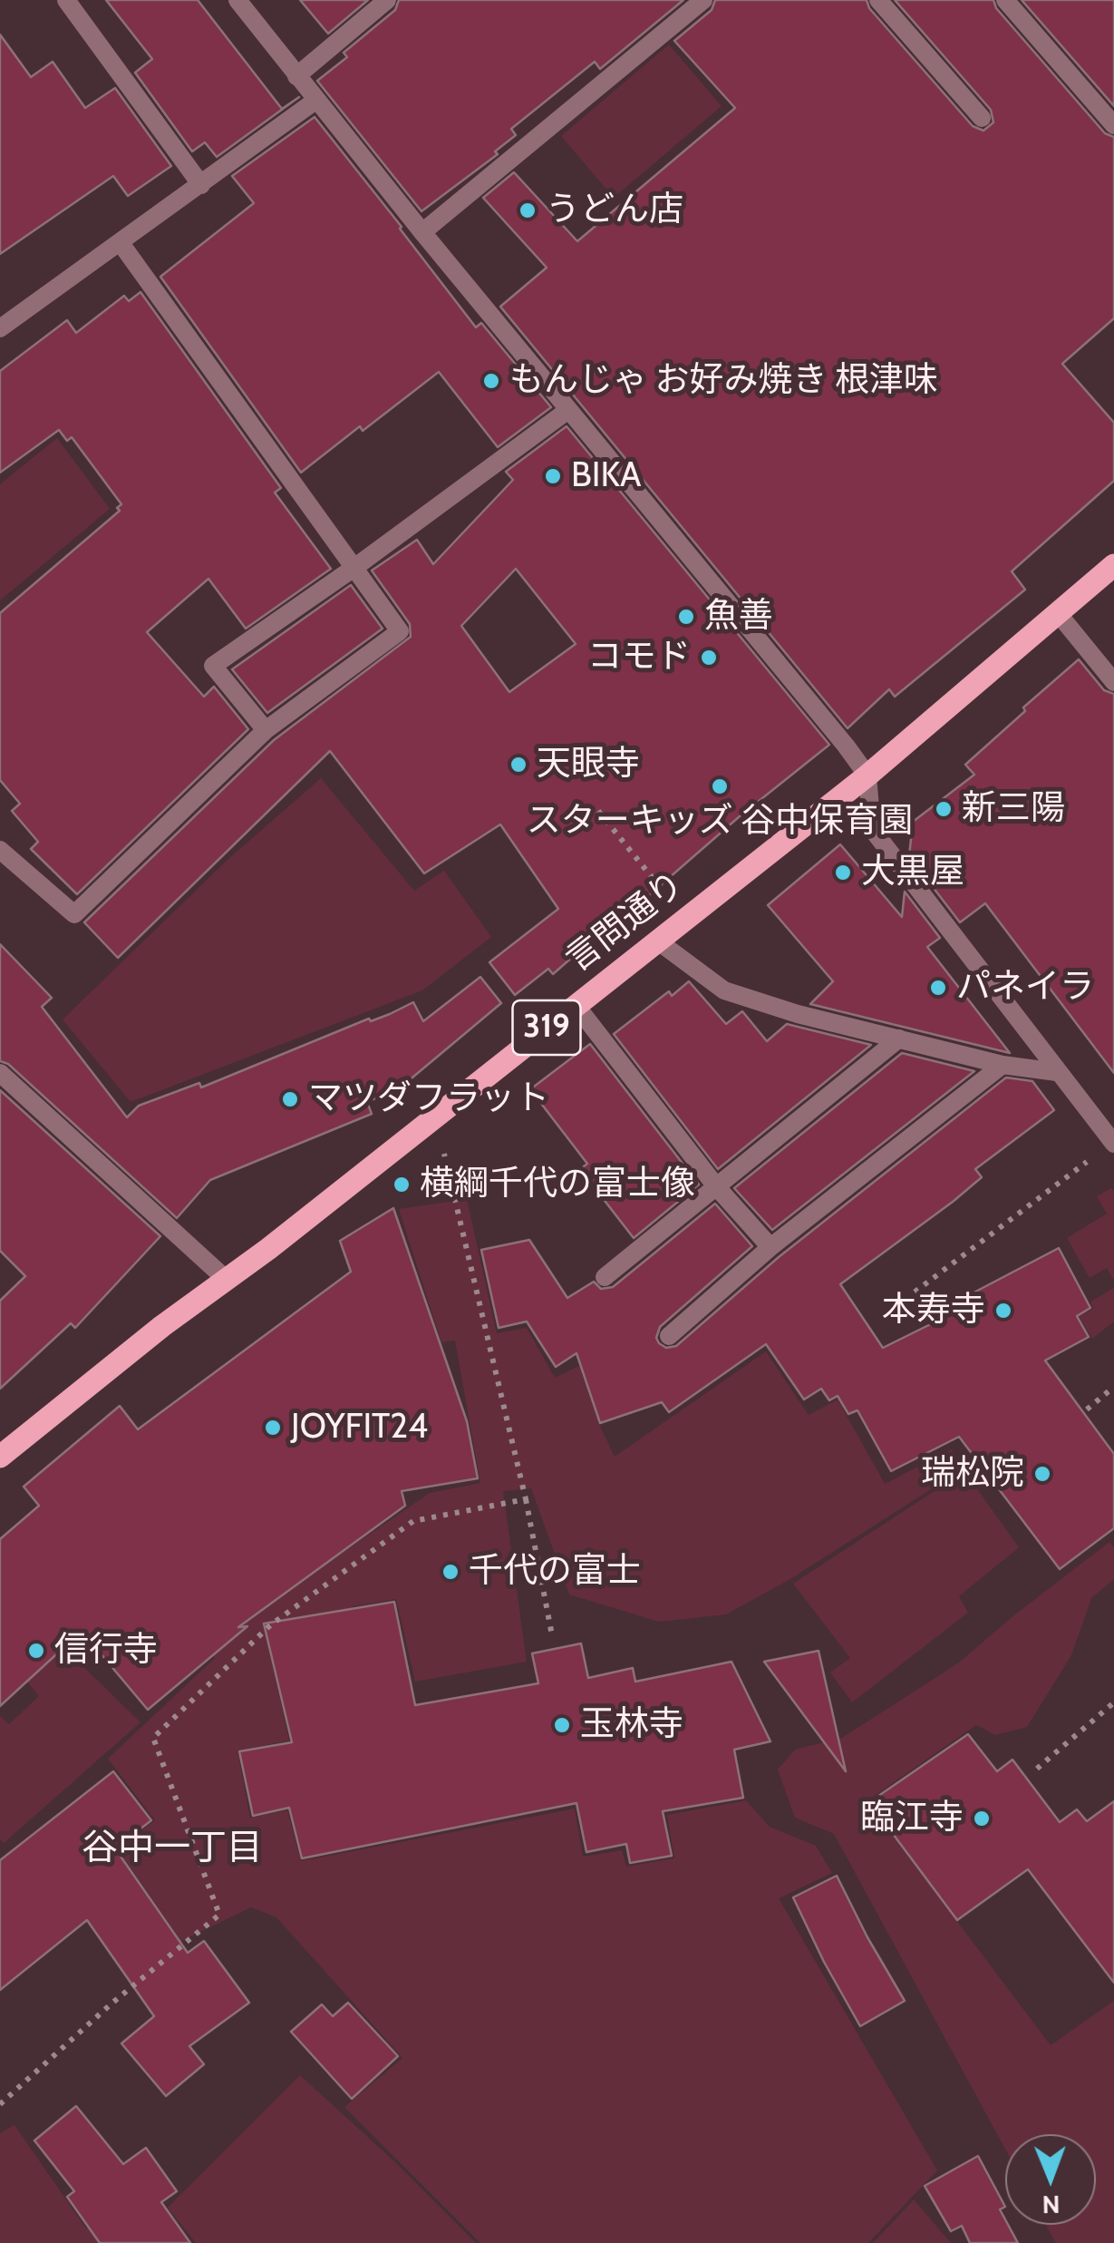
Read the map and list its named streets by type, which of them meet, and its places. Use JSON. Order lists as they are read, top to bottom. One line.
{"streets":{"main road":["言問通り","319"]},"districts":["谷中一丁目"],"places":["うどん店","もんじゃ お好み焼き 根津味","BIKA","魚善","コモド","天眼寺","スターキッズ 谷中保育園","新三陽","大黒屋","パネイラ","マツダフラット","横綱千代の富士像","本寿寺","JOYFIT24","瑞松院","千代の富士","信行寺","玉林寺","臨江寺"],"north":"bottom"}
